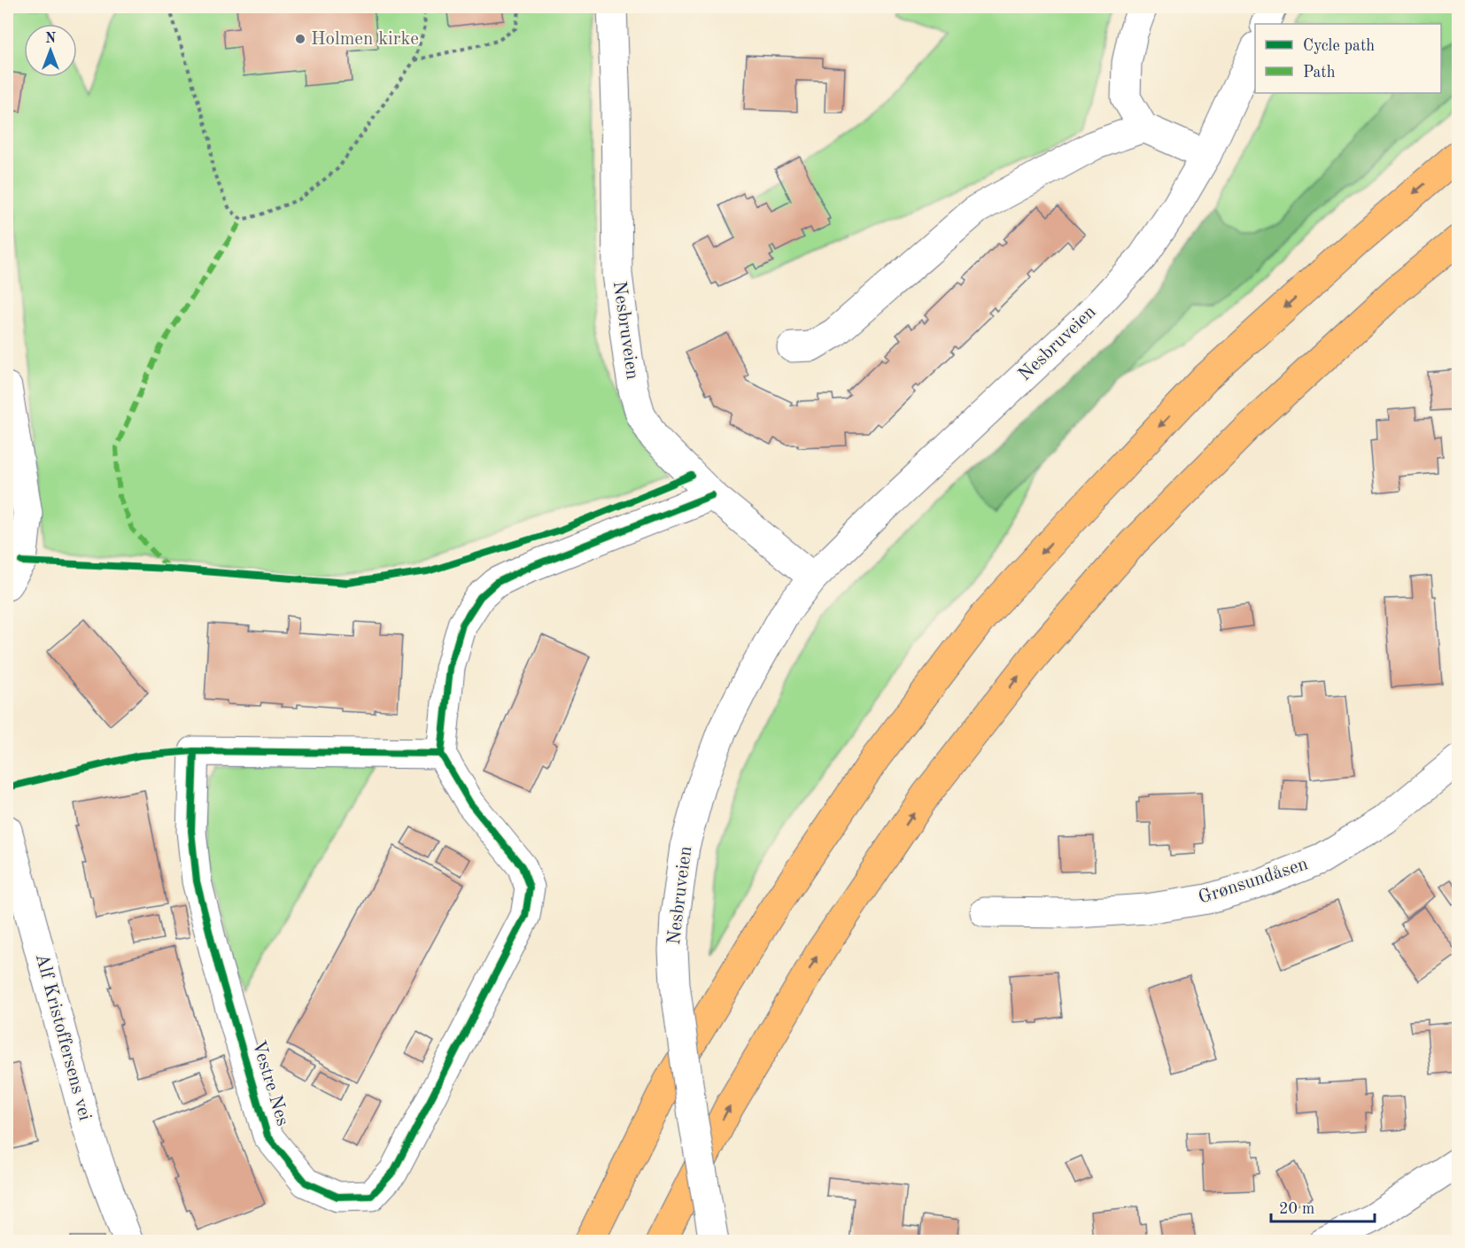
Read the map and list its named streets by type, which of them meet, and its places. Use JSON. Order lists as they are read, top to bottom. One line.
{"streets":{"street":["Nesbruveien","Grønsundåsen","Alf Kristoffersens vei","Vestre Nes"]},"places":["Holmen kirke"],"legend":["Cycle path","Path"],"scale_bar":"20 m","north":"top"}
